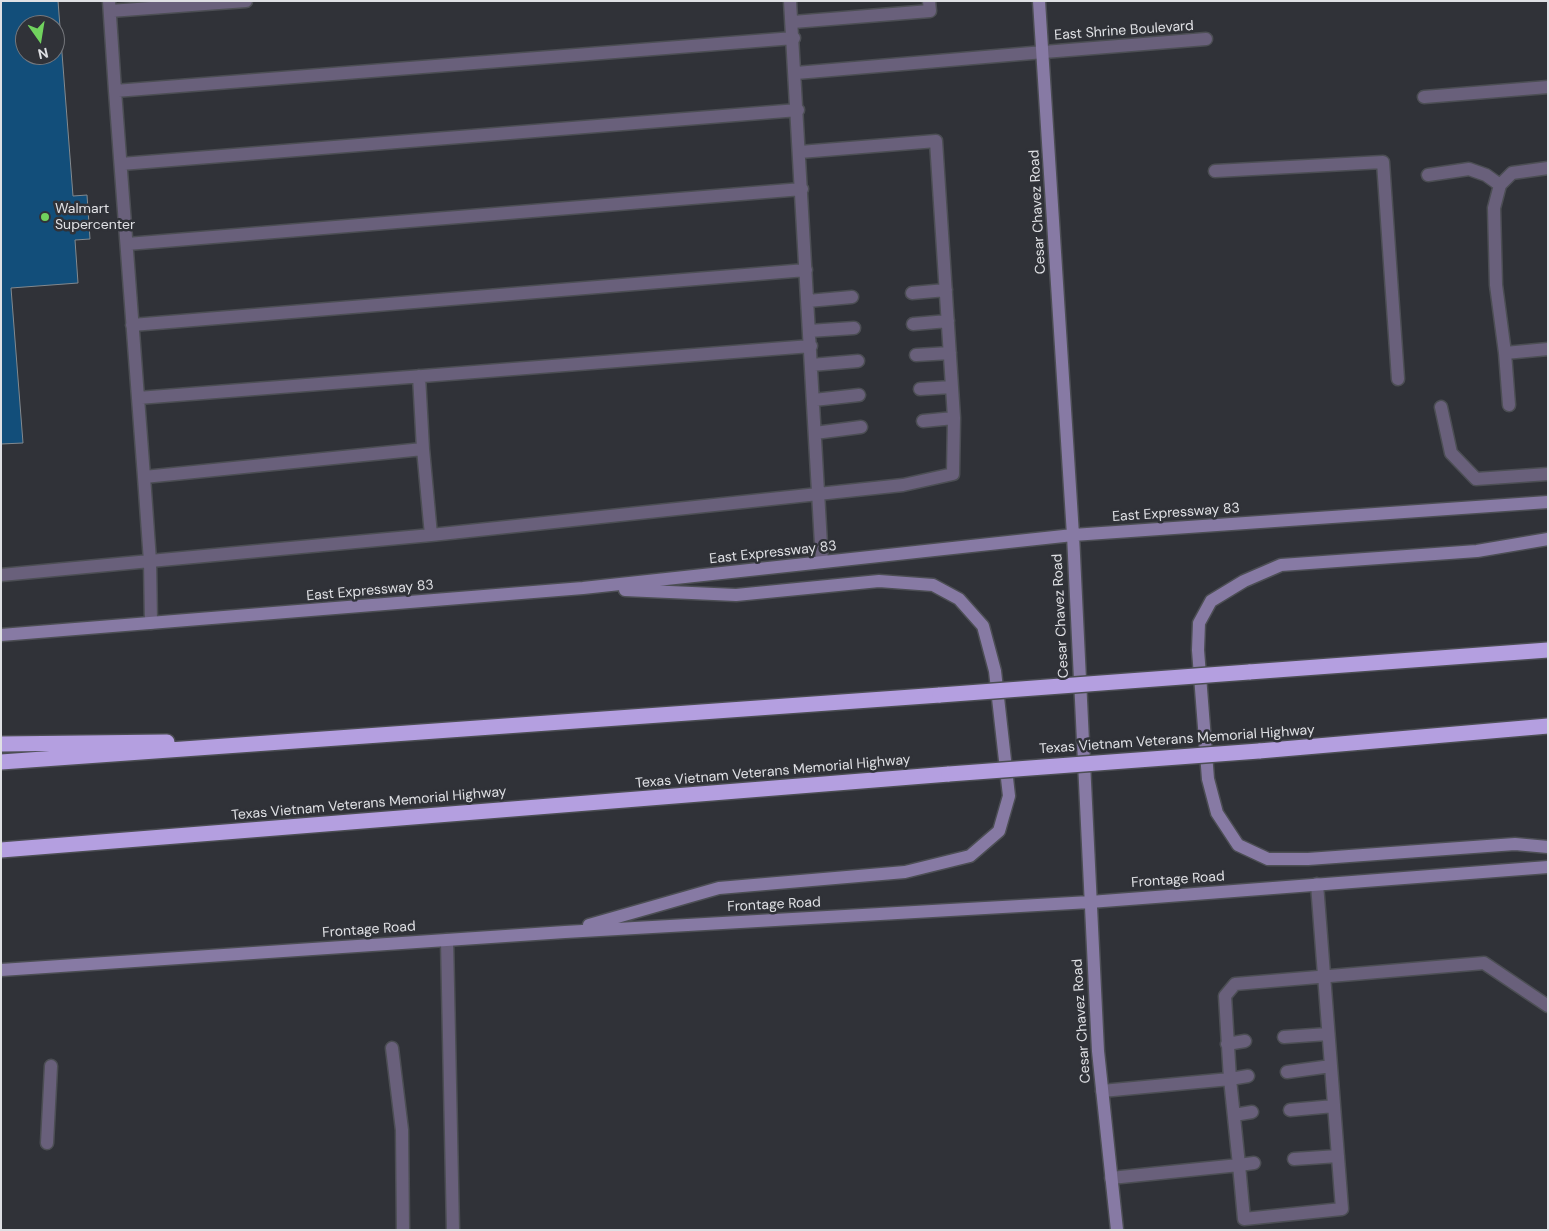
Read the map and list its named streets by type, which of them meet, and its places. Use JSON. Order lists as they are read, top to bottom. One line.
{"streets":{"highway":["Texas Vietnam Veterans Memorial Highway"],"main road":["Cesar Chavez Road","East Expressway 83","Frontage Road"],"street":["East Shrine Boulevard"]},"crossings":[["East Shrine Boulevard","Cesar Chavez Road"],["Cesar Chavez Road","East Expressway 83"],["Cesar Chavez Road","Frontage Road"]],"places":["Walmart Supercenter"],"north":"bottom"}
